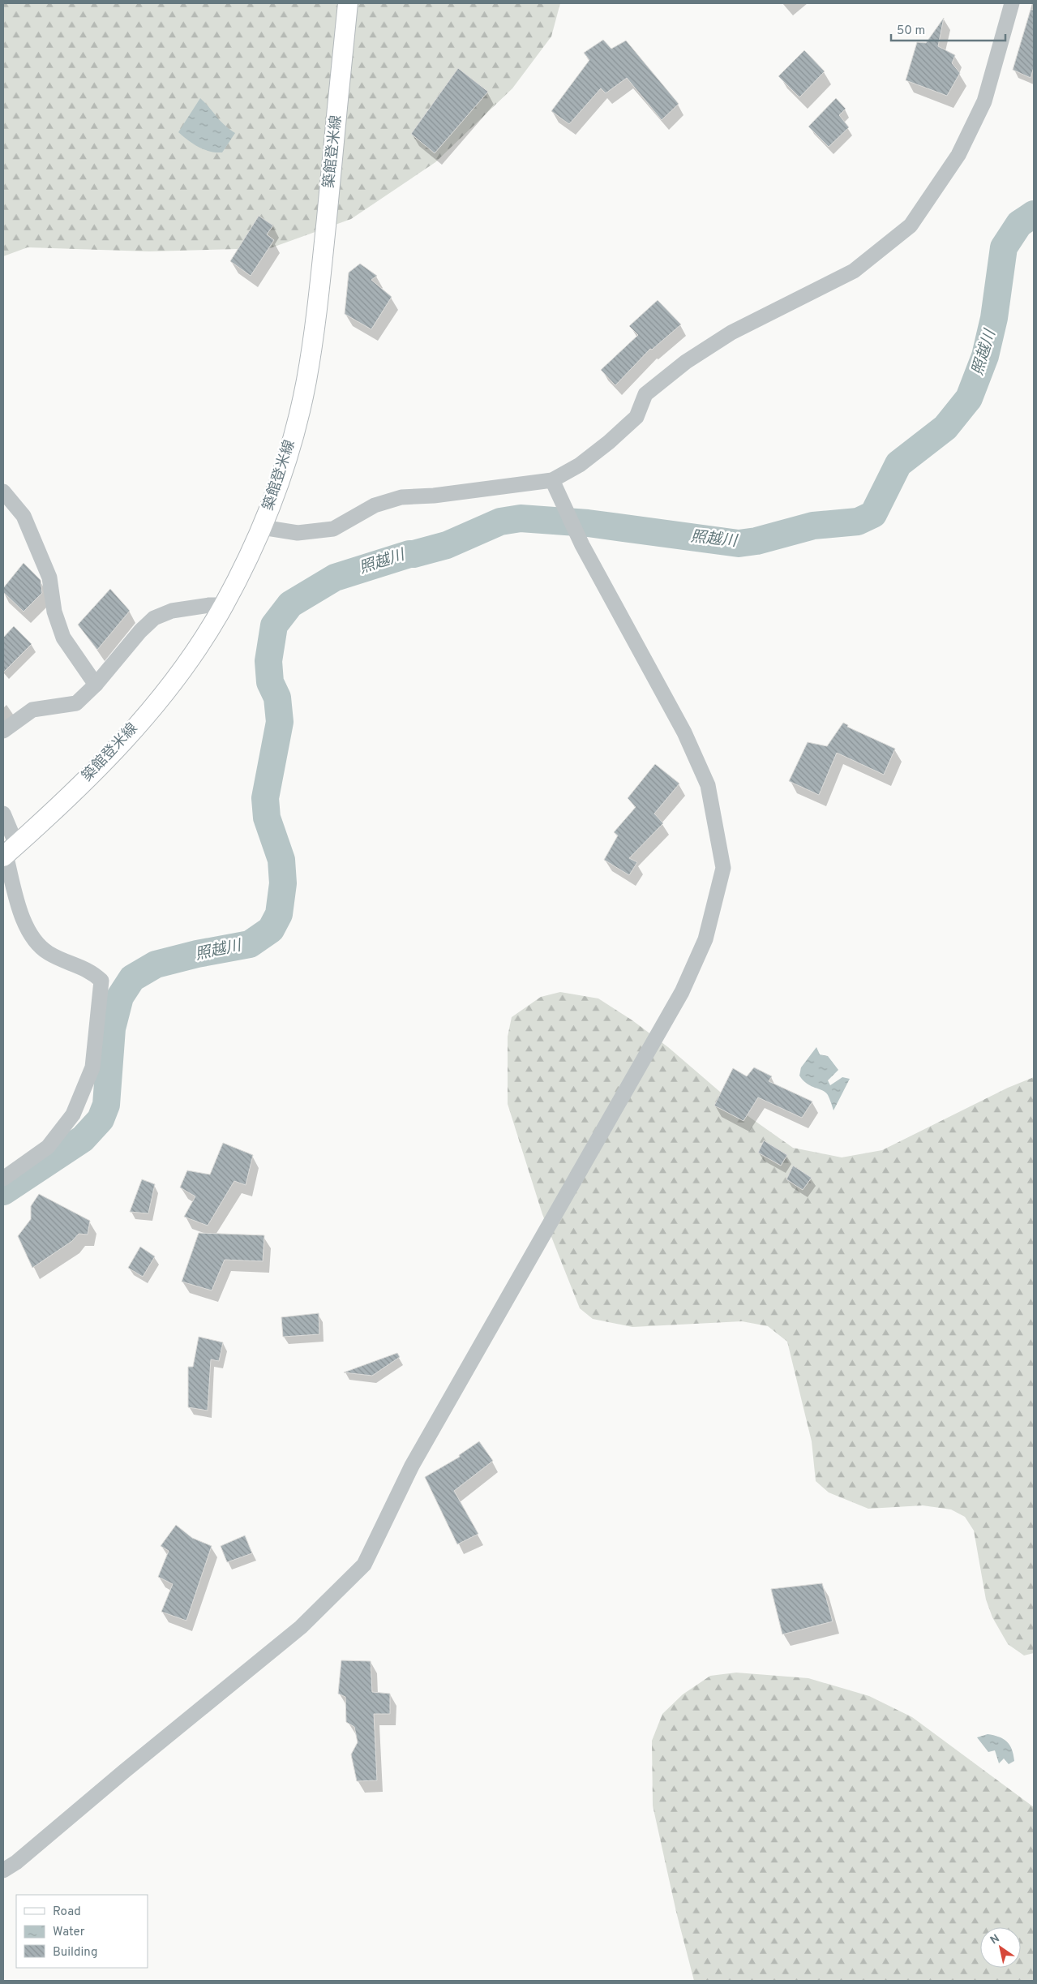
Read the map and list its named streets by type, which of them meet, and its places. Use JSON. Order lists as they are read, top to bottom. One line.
{"streets":{"main road":["築館登米線"]},"water":["照越川"],"legend":["Road","Water","Building"],"scale_bar":"50 m","north":"top left"}
